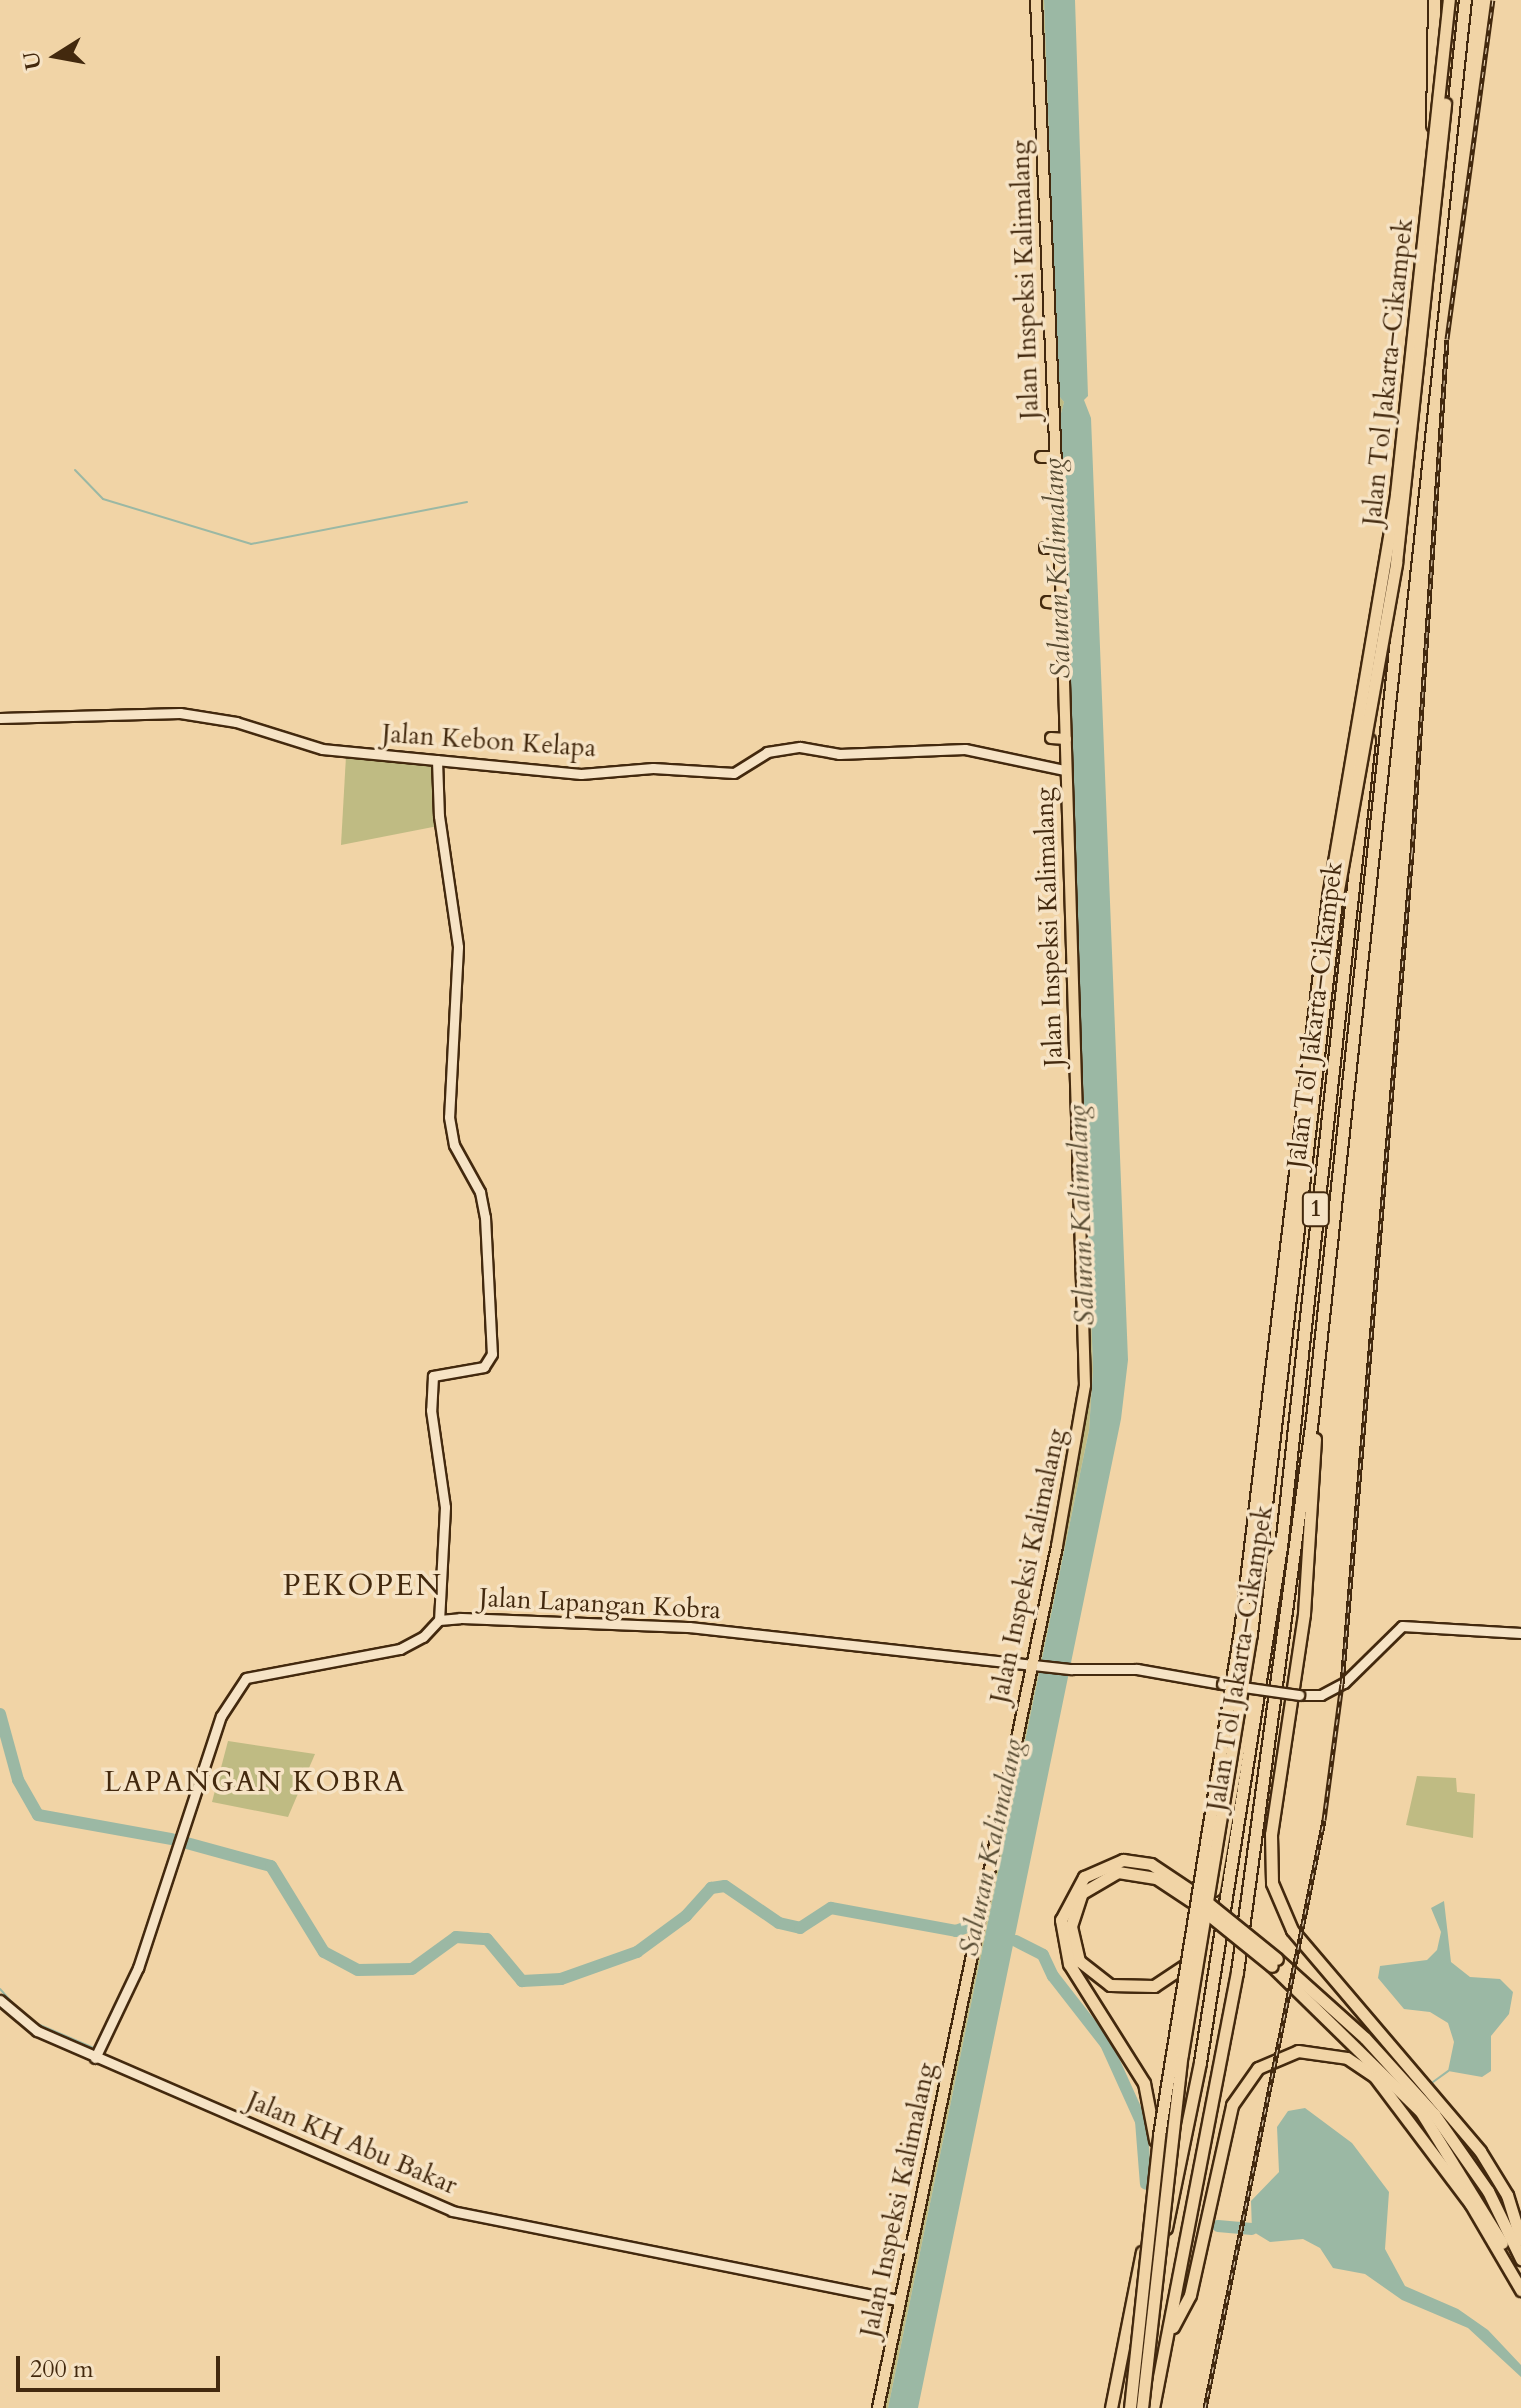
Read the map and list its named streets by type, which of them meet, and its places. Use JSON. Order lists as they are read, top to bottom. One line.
{"streets":{"highway":["Jalan Tol Jakarta–Cikampek","1"],"main road":["Jalan Inspeksi Kalimalang"],"street":["Jalan Kebon Kelapa","Jalan Lapangan Kobra","Jalan KH Abu Bakar"]},"crossings":[["Jalan Inspeksi Kalimalang","Jalan Kebon Kelapa"],["Jalan Inspeksi Kalimalang","Jalan Lapangan Kobra"],["Jalan Inspeksi Kalimalang","Jalan KH Abu Bakar"],["Jalan Tol Jakarta–Cikampek","1"]],"districts":["PEKOPEN","LAPANGAN KOBRA"],"water":["Saluran Kalimalang"],"scale_bar":"200 m","north":"left"}
